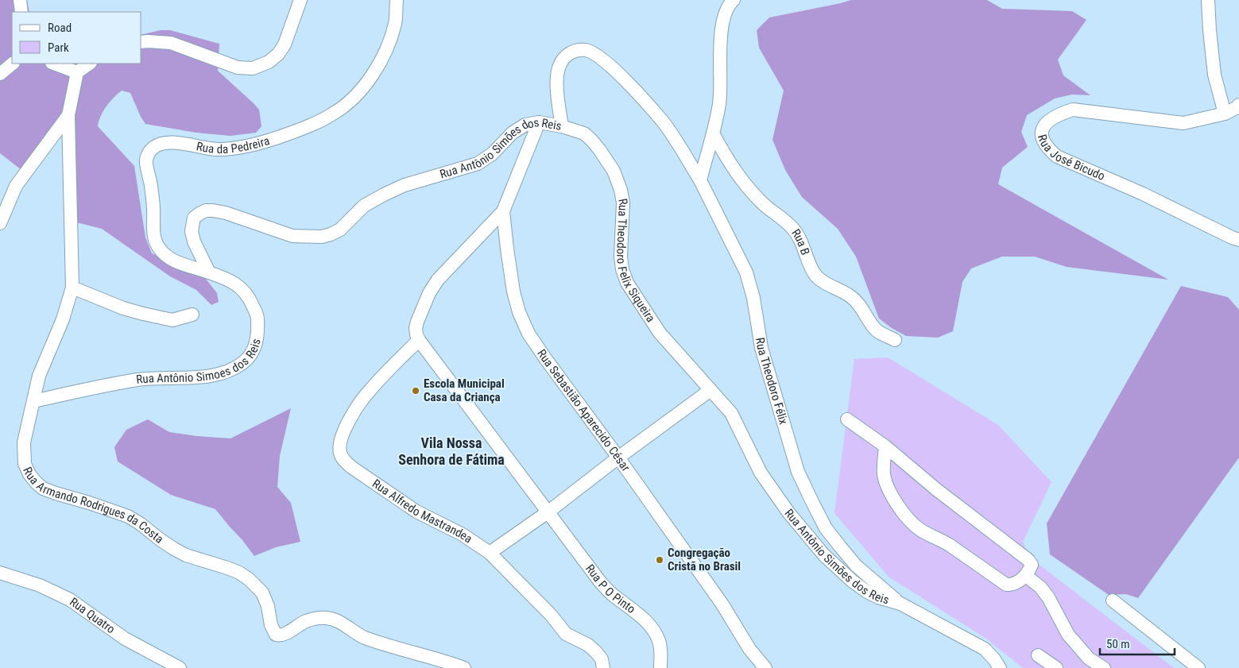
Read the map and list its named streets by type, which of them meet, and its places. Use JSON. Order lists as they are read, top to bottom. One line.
{"streets":{"street":["Rua da Pedreira","Rua Antônio Simões dos Reis","Rua José Bicudo","Rua B","Rua Theodoro Felix Siqueira","Rua Antônio Simoes dos Reis","Rua Theodoro Félix","Rua Sebastião Aparecido César","Rua Armando Rodrigues da Costa","Rua Alfredo Mastrandea","Rua P O Pinto","Rua Quatro"]},"crossings":[["Rua da Pedreira","Rua Antônio Simões dos Reis"],["Rua da Pedreira","Rua Antônio Simoes dos Reis"],["Rua Antônio Simões dos Reis","Rua Theodoro Felix Siqueira"],["Rua Antônio Simões dos Reis","Rua Antônio Simoes dos Reis"],["Rua Antônio Simões dos Reis","Rua Theodoro Félix"],["Rua Antônio Simões dos Reis","Rua Sebastião Aparecido César"],["Rua Antônio Simoes dos Reis","Rua Armando Rodrigues da Costa"],["Rua Alfredo Mastrandea","Rua P O Pinto"]],"districts":["Vila Nossa Senhora de Fátima"],"places":["Escola Municipal Casa da Criança","Congregação Cristã no Brasil"],"legend":["Road","Park"],"scale_bar":"50 m"}
